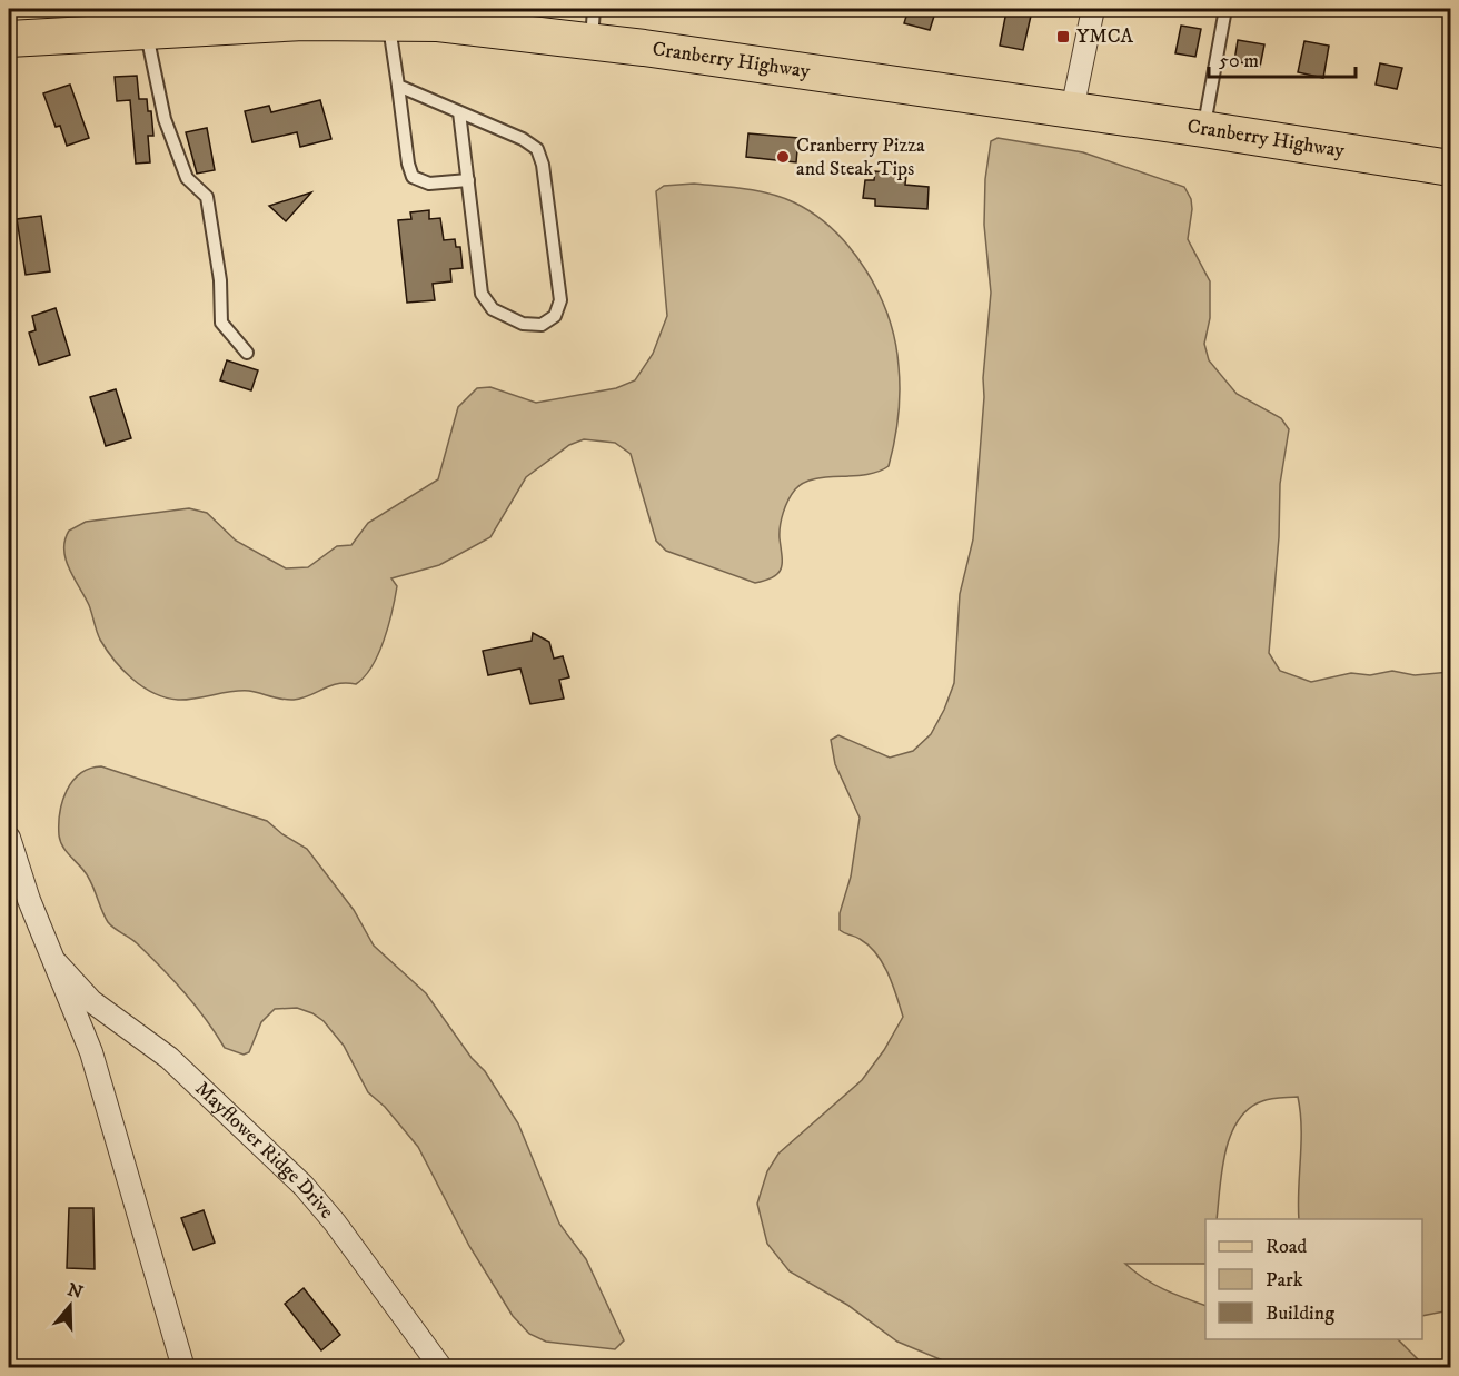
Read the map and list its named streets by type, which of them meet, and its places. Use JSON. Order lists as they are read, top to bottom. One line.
{"streets":{"main road":["Cranberry Highway"],"street":["Mayflower Ridge Drive"]},"places":{"transit":["YMCA"],"other":["Cranberry Pizza and Steak Tips"]},"legend":["Road","Park","Building"],"scale_bar":"50 m","north":"top"}
